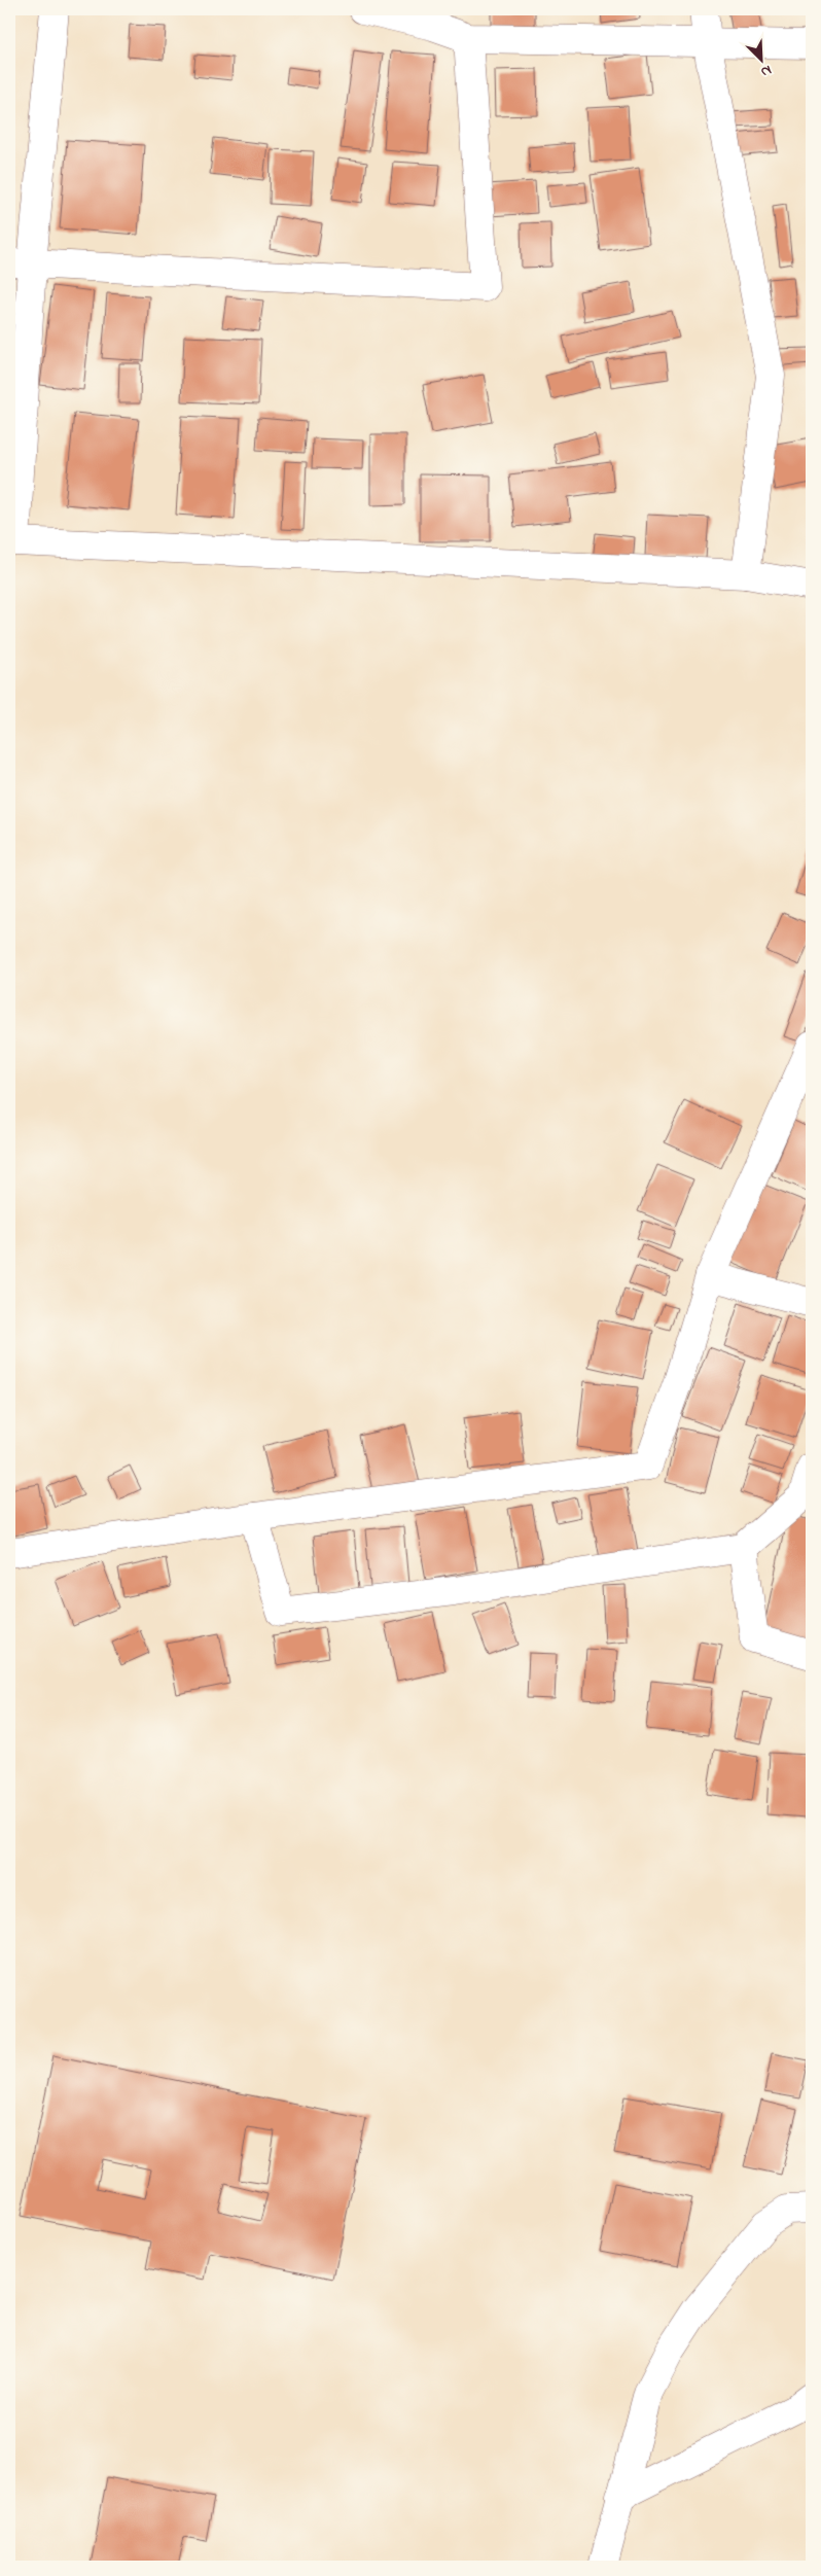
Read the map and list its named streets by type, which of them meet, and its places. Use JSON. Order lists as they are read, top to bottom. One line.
{"north":"bottom right"}
